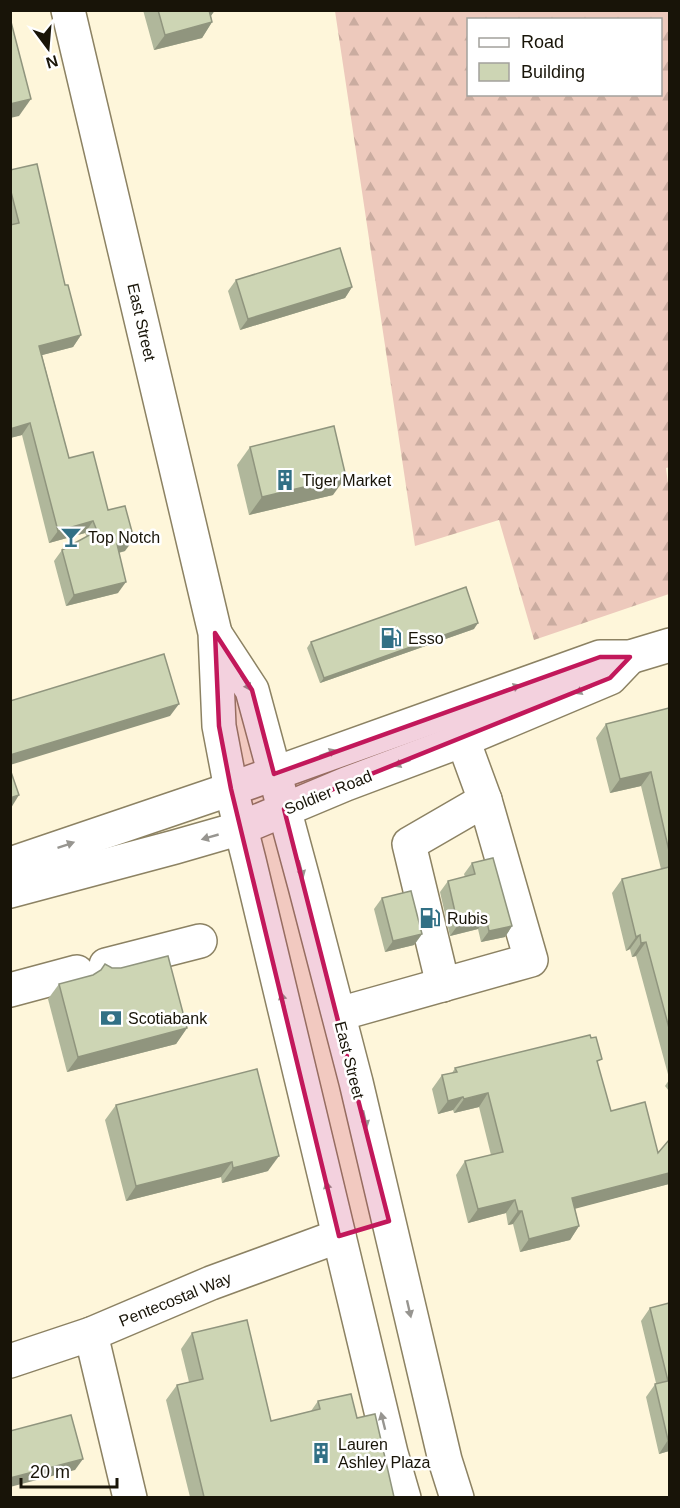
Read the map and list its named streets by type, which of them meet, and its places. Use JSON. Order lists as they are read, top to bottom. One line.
{"streets":{"main road":["East Street","Soldier Road","Pentecostal Way"]},"crossings":[["East Street","Soldier Road"],["East Street","Pentecostal Way"]],"places":{"building":["Tiger Market","Lauren Ashley Plaza"],"bar":["Top Notch"],"fuel station":["Esso","Rubis"],"bank":["Scotiabank"]},"legend":["Road","Building"],"scale_bar":"20 m","north":"bottom"}
